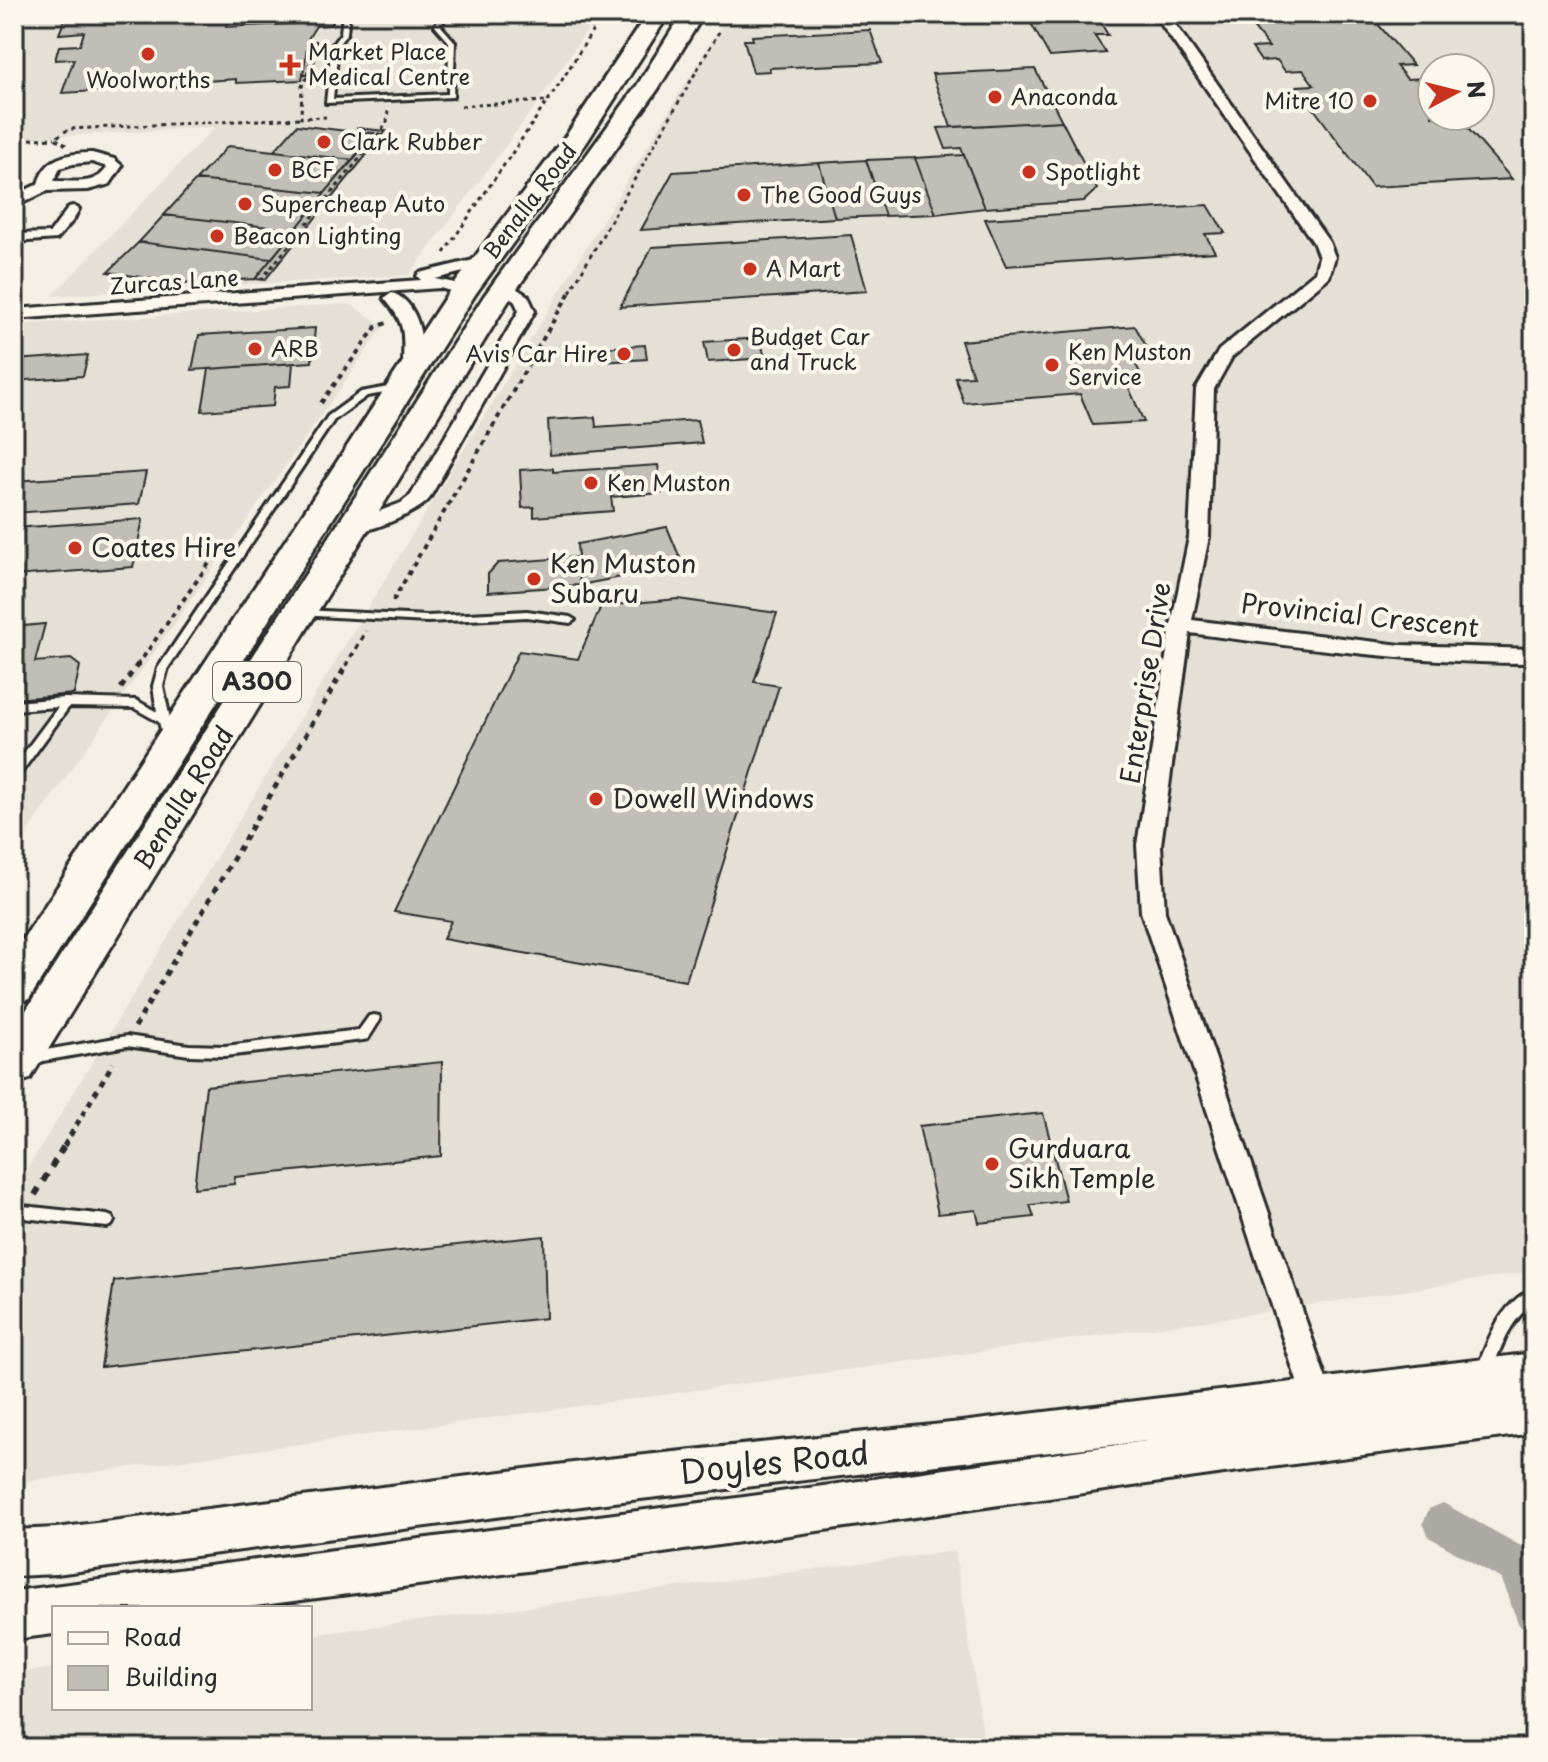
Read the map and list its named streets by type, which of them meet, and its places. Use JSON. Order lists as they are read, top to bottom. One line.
{"streets":{"highway":["Benalla Road","A300"],"main road":["Doyles Road"],"street":["Zurcas Lane","Provincial Crescent","Enterprise Drive"]},"crossings":[["Benalla Road","Zurcas Lane"],["Provincial Crescent","Enterprise Drive"],["Enterprise Drive","Doyles Road"]],"places":{"other":["Woolworths","Anaconda","Mitre 10","Clark Rubber","BCF","Spotlight","The Good Guys","Supercheap Auto","Beacon Lighting","A Mart","ARB","Budget Car and Truck","Avis Car Hire","Ken Muston Service","Ken Muston","Coates Hire","Ken Muston Subaru","Dowell Windows","Gurduara Sikh Temple"],"health":["Market Place Medical Centre"]},"legend":["Road","Building"],"north":"right"}
